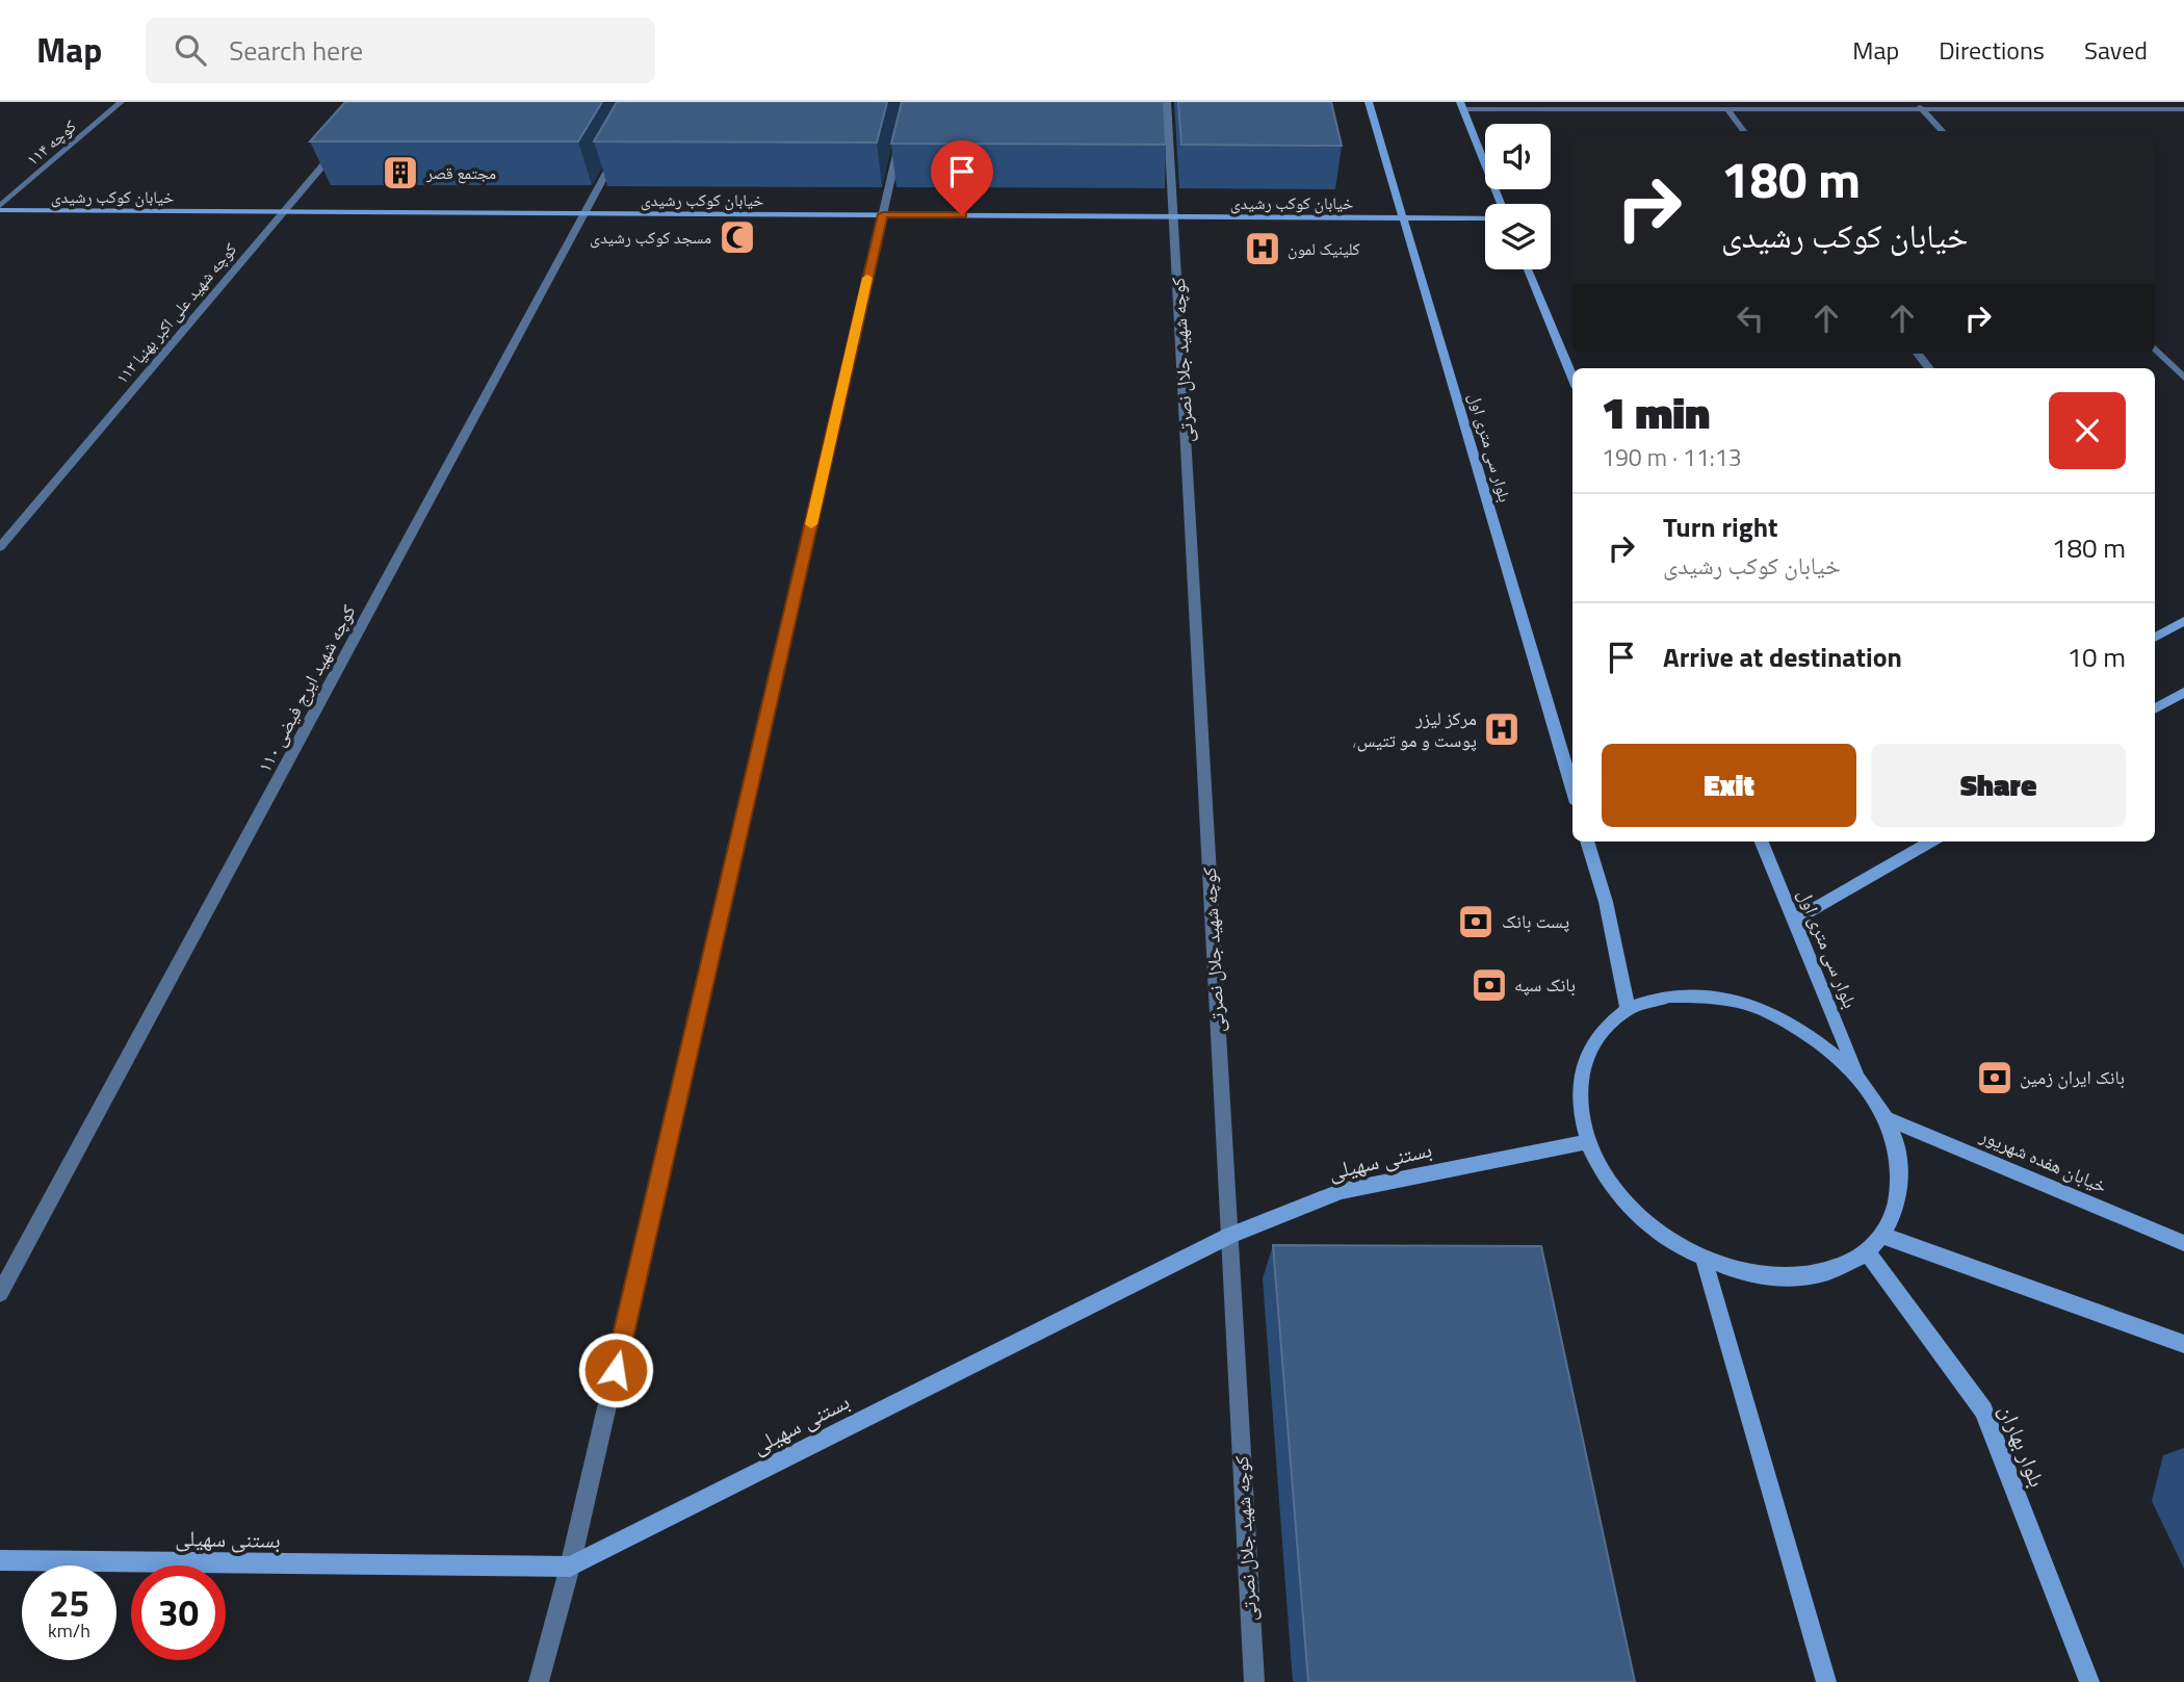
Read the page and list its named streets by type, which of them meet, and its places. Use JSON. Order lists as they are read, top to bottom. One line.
{"streets":{"main road":["خیابان کوکب رشیدی","بلوار سی متری اول","بستنی سهیلی","خیابان هفده شهریور","بلوار بهاران"],"street":["کوچه ۱۱۴","کوچه شهید علی اکبر بهنیا ۱۱۲","کوچه شهید جلال نصرتی","کوچه شهید ایرج فیضی ۱۱۰"]},"crossings":[["کوچه ۱۱۴","خیابان کوکب رشیدی"],["خیابان کوکب رشیدی","کوچه شهید علی اکبر بهنیا ۱۱۲"],["خیابان کوکب رشیدی","کوچه شهید جلال نصرتی"],["خیابان کوکب رشیدی","بلوار سی متری اول"],["خیابان کوکب رشیدی","کوچه شهید ایرج فیضی ۱۱۰"],["کوچه شهید جلال نصرتی","بستنی سهیلی"]],"places":{"building":["مجتمع قصر"],"mosque":["مسجد کوکب رشیدی"],"hospital":["کلینیک لمون","مرکز لیزر ،پوست و مو تتیس"],"bank":["پست بانک","بانک سپه","بانک ایران زمین"]},"page":{"header":"Map","search":"Search here","nav":["Map","Directions","Saved"],"turn":["180 m","خیابان کوکب رشیدی"],"heading":["1 min","190 m · 11:13"],"list":[{"name":"Turn right","note":"خیابان کوکب رشیدی","value":"180 m"},{"name":"Arrive at destination","value":"10 m"}],"buttons":["Exit","Share"],"speed":"25 km/h","limit":"30"}}
